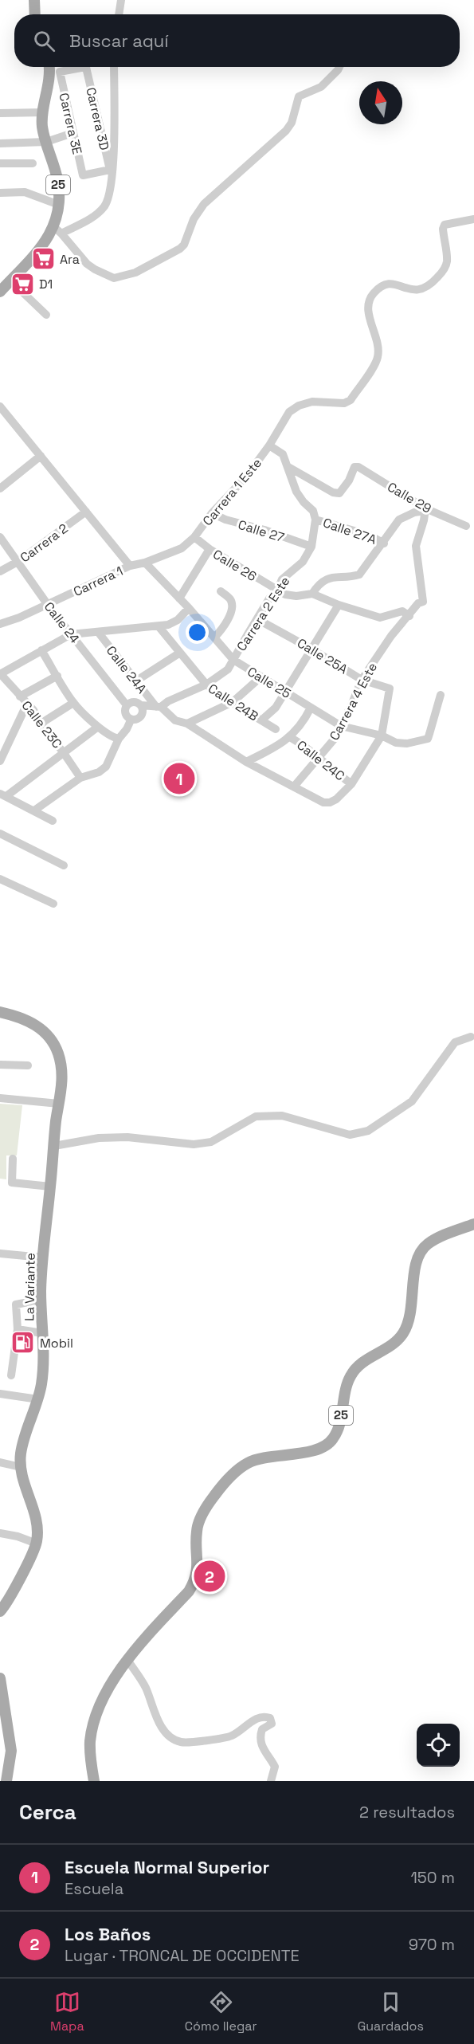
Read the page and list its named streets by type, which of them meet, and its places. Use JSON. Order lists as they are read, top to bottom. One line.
{"streets":{"main road":["25","La Variante"],"street":["Carrera 3D","Carrera 3E","Carrera 1 Este","Calle 29","Calle 27","Calle 27A","Carrera 2","Calle 26","Carrera 1","Carrera 2 Este","Calle 24","Calle 25A","Calle 24A","Calle 25","Carrera 4 Este","Calle 24B","Calle 23C","Calle 24C"]},"crossings":[["Carrera 3D","Carrera 3E"],["Carrera 1 Este","Calle 27"],["Carrera 1 Este","Calle 26"],["Carrera 1 Este","Carrera 1"],["Calle 29","Carrera 4 Este"],["Calle 27","Carrera 2 Este"],["Calle 27A","Carrera 2 Este"],["Carrera 2","Calle 24"],["Calle 26","Carrera 1"],["Calle 26","Carrera 2 Este"],["Carrera 1","Calle 24"],["Carrera 1","Calle 25"],["Carrera 2 Este","Calle 25A"],["Carrera 2 Este","Calle 24A"],["Carrera 2 Este","Calle 25"],["Carrera 2 Este","Calle 24B"],["Calle 25A","Calle 25"],["Calle 25A","Carrera 4 Este"],["Calle 24A","Carrera 4 Este"],["Calle 24A","Calle 24C"],["Calle 25","Carrera 4 Este"],["Carrera 4 Este","Calle 24C"]],"places":{"supermarket":["Ara","D1"],"fuel station":["Mobil"]},"north":"top","page":{"search":"Buscar aquí","pins":["1","2"],"heading":["Cerca","2 resultados"],"list":[{"mark":"1","name":"Escuela Normal Superior","note":"Escuela","value":"150 m"},{"mark":"2","name":"Los Baños","note":"Lugar · TRONCAL DE OCCIDENTE","value":"970 m"}],"nav":["Mapa","Cómo llegar","Guardados"]}}
